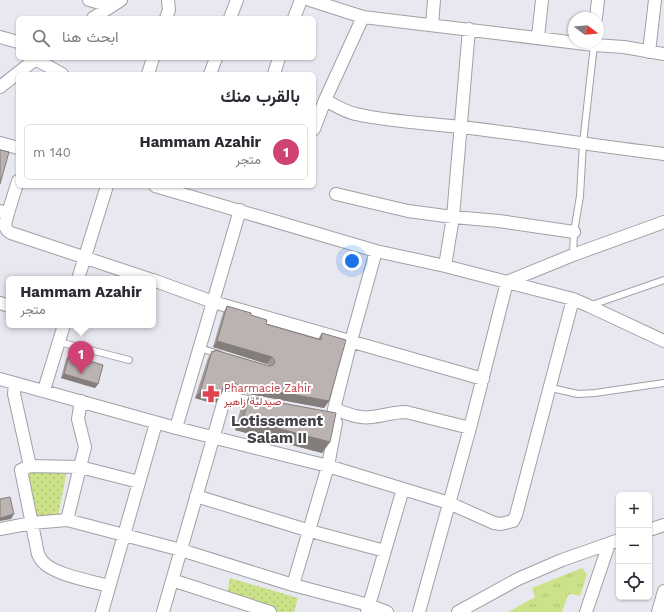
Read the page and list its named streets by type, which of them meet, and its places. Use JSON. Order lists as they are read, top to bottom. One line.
{"districts":["Lotissement Salam II"],"places":{"pharmacy":["Pharmacie Zahir صيدلية زاهير"]},"north":"right","page":{"search":"ابحث هنا","heading":"بالقرب منك","list":[{"mark":"1","name":"Hammam Azahir","note":"متجر","value":"140 m"}],"popup":["Hammam Azahir","متجر"],"pins":"1","map_buttons":["+","−"]}}
